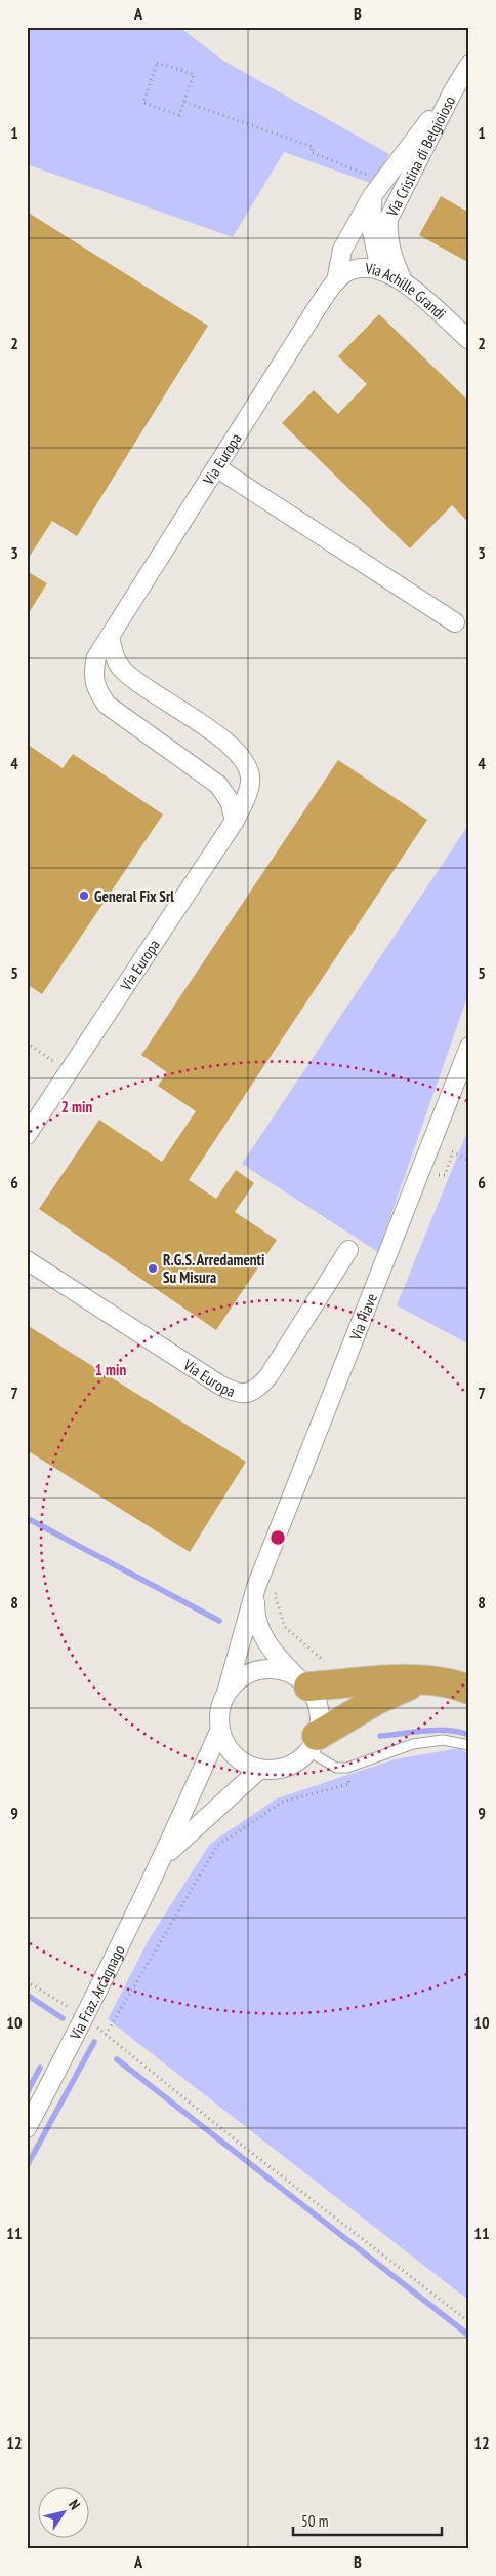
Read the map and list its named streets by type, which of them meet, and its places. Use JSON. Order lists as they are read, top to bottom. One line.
{"streets":{"street":["Via Cristina di Belgioioso","Via Achille Grandi","Via Europa","Via Piave","Via Fraz. Arcagnago"]},"crossings":[["Via Cristina di Belgioioso","Via Achille Grandi"],["Via Cristina di Belgioioso","Via Europa"],["Via Achille Grandi","Via Europa"],["Via Piave","Via Fraz. Arcagnago"]],"places":["General Fix Srl","R.G.S. Arredamenti Su Misura"],"scale_bar":"50 m","north":"top right","grid":{"columns":["A","B"],"rows":["1","2","3","4","5","6","7","8","9","10","11","12"]},"rings":["2 min","1 min"]}
